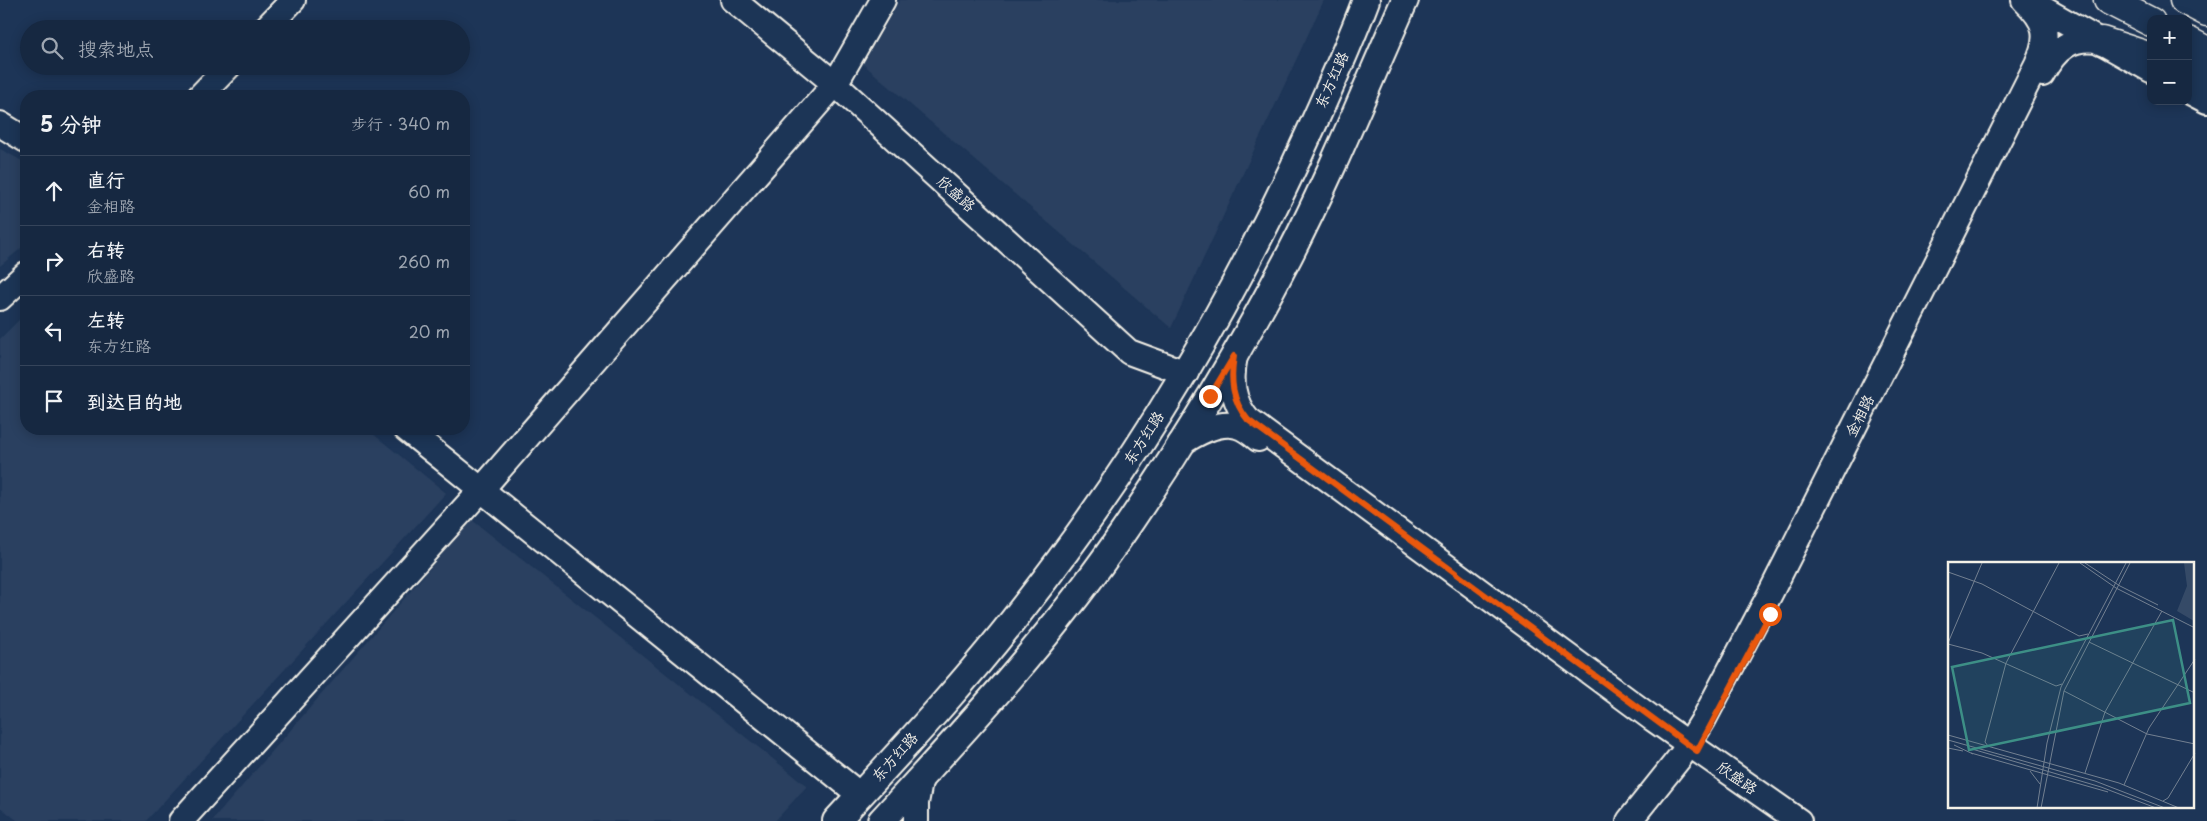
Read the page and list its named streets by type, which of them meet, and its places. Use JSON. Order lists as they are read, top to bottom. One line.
{"streets":{"main road":["东方红路"],"street":["欣盛路","金相路"]},"crossings":[["东方红路","欣盛路"],["欣盛路","金相路"]],"page":{"map_buttons":["+","−"],"search":"搜索地点","heading":["5 分钟","步行 · 340 m"],"list":[["直行","金相路","60 m"],["右转","欣盛路","260 m"],["左转","东方红路","20 m"],"到达目的地"]}}
